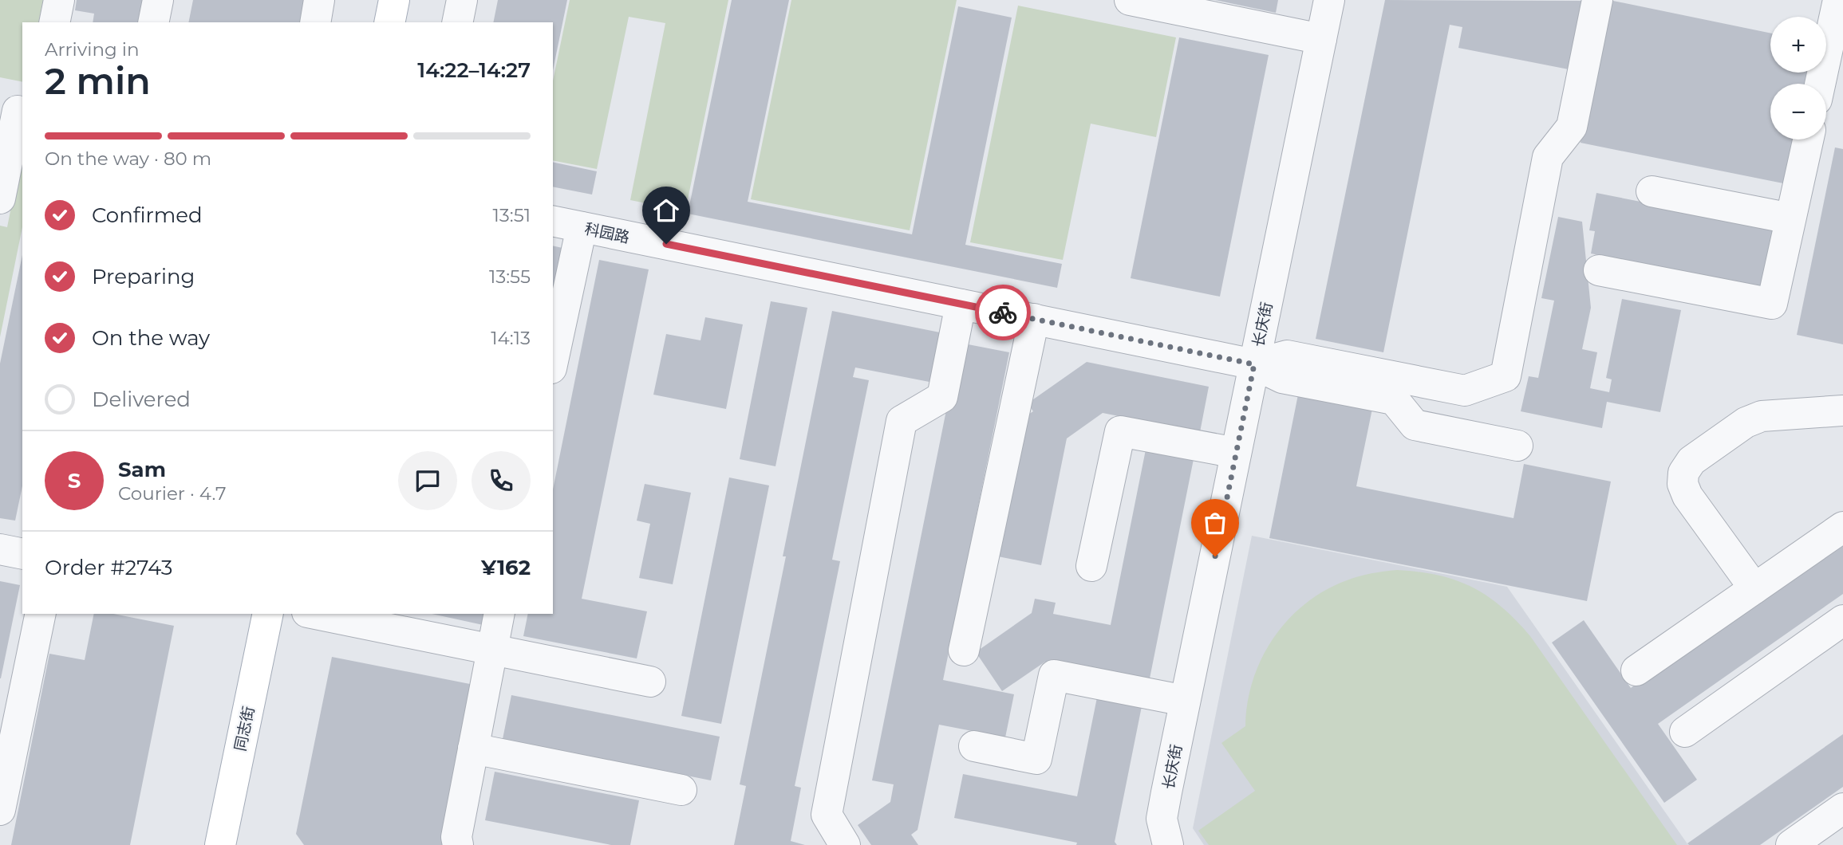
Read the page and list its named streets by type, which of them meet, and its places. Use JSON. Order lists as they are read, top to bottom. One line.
{"streets":{"main road":["同志街"],"street":["科园路","长庆街"]},"crossings":[["科园路","长庆街"]],"page":{"map_buttons":["+","−"],"heading":["2 min","Arriving in","14:22–14:27"],"panel":["Sam","Courier · 4.7","Order #2743","¥162"],"bar":"On the way · 80 m","list":[["Confirmed","13:51"],["Preparing","13:55"],["On the way","14:13"],"Delivered"],"round":"S"}}
